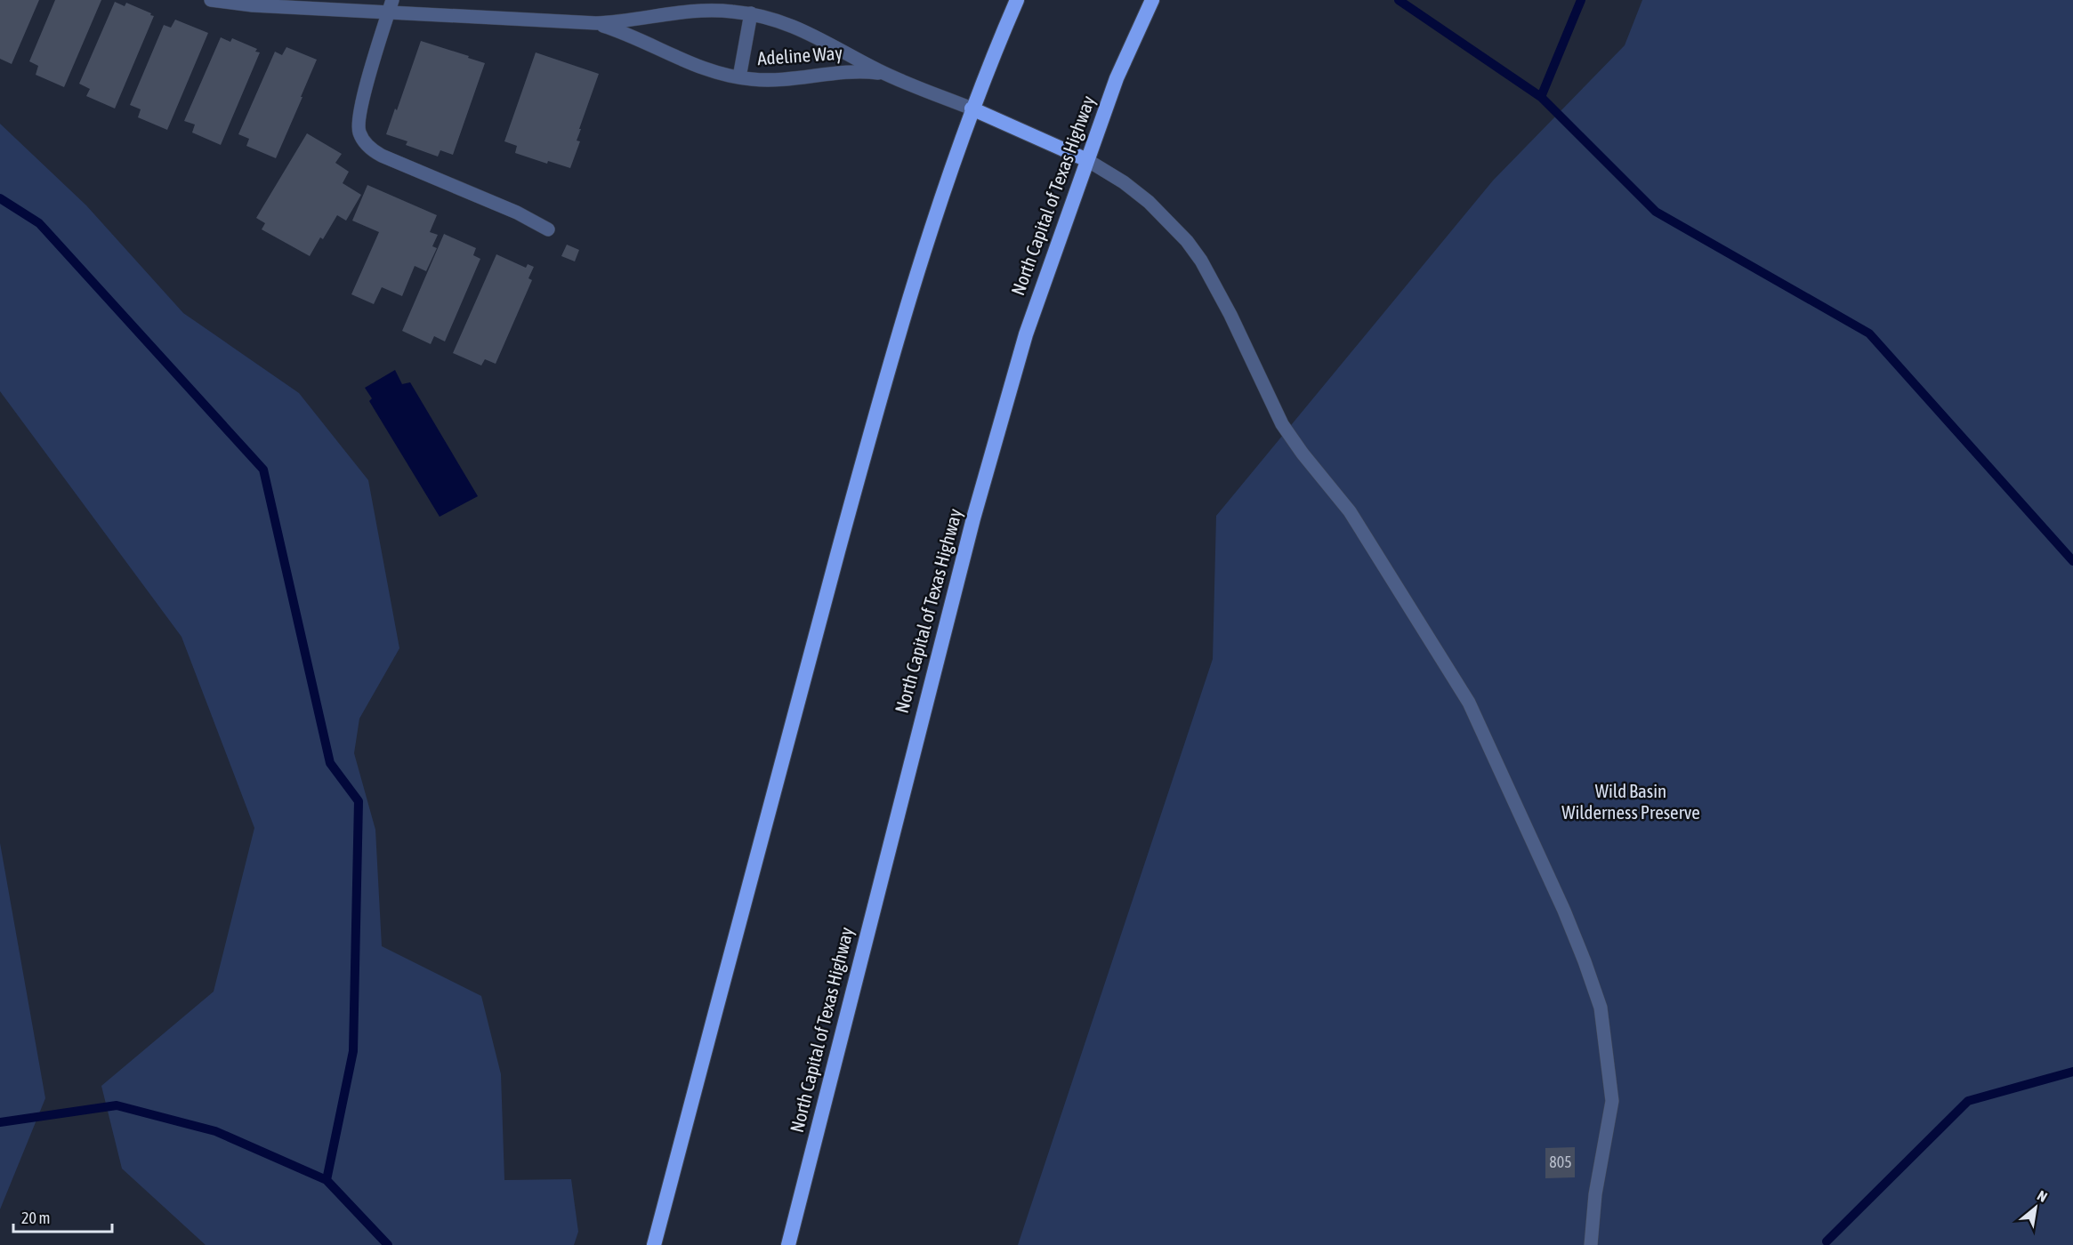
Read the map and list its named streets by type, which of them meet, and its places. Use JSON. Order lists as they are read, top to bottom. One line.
{"streets":{"highway":["North Capital of Texas Highway"],"street":["Adeline Way"]},"parks":["Wild Basin Wilderness Preserve"],"house_numbers":["805"],"scale_bar":"20 m","north":"top right"}
